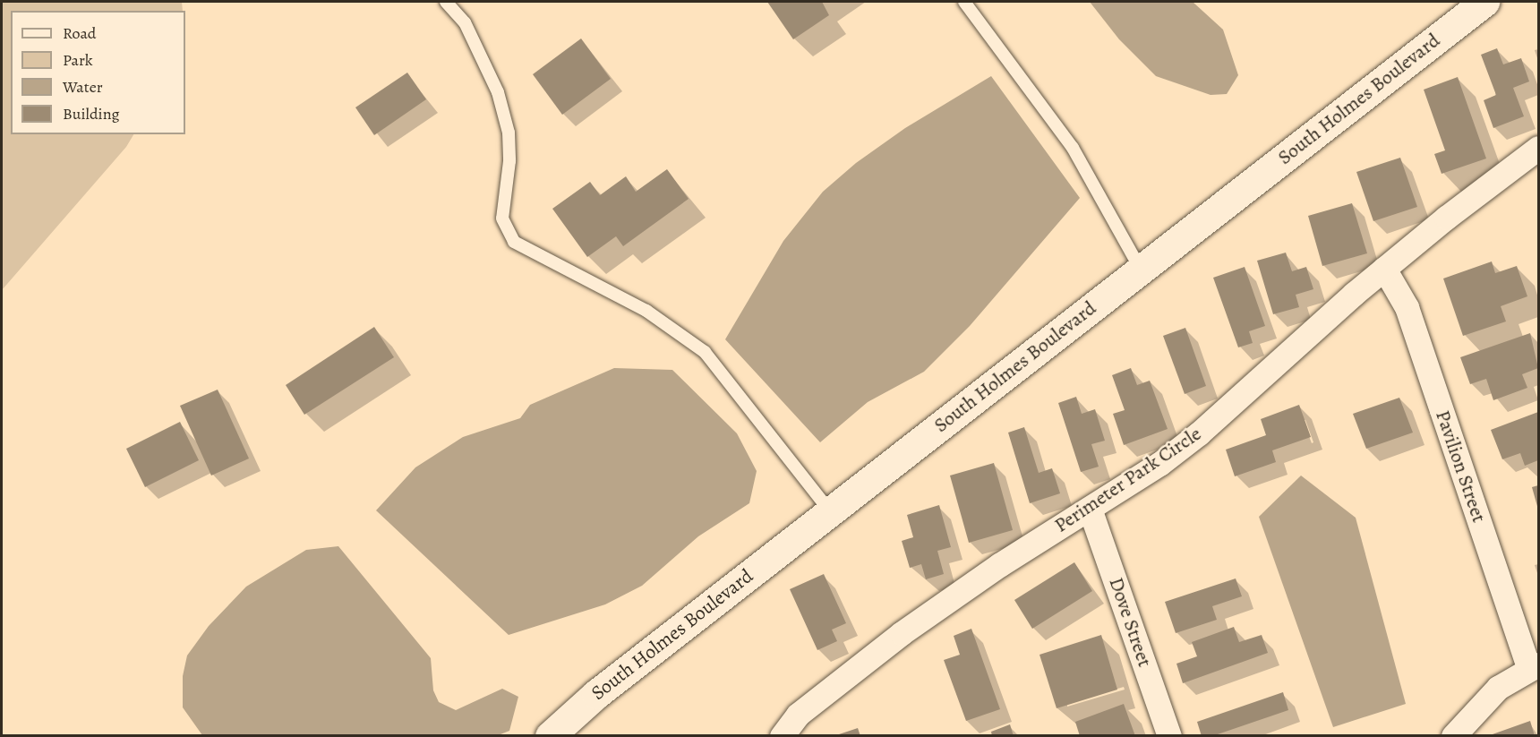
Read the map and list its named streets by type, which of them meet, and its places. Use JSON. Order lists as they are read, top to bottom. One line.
{"streets":{"main road":["South Holmes Boulevard"],"street":["Pavilion Street","Perimeter Park Circle","Dove Street"]},"crossings":[["Pavilion Street","Perimeter Park Circle"],["Perimeter Park Circle","Dove Street"]],"legend":["Road","Park","Water","Building"]}
